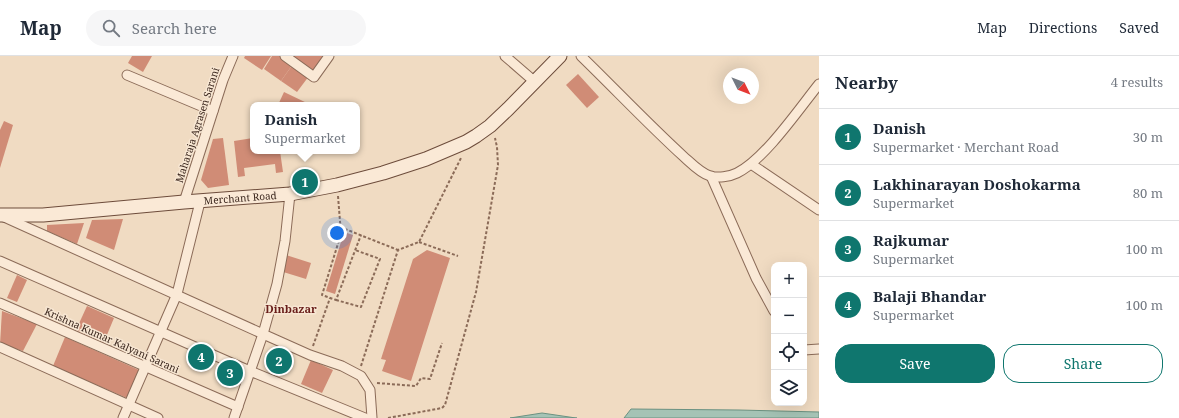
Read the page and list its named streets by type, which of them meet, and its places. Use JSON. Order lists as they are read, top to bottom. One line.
{"streets":{"street":["Maharaja Agrasen Sarani","Merchant Road","Krishna Kumar Kalyani Sarani"]},"crossings":[["Maharaja Agrasen Sarani","Merchant Road"]],"districts":["Dinbazar"],"north":"bottom right","page":{"header":"Map","search":"Search here","nav":["Map","Directions","Saved"],"heading":["Nearby","4 results"],"popup":["Danish","Supermarket"],"list":[{"mark":"1","name":"Danish","note":"Supermarket · Merchant Road","value":"30 m"},{"mark":"2","name":"Lakhinarayan Doshokarma","note":"Supermarket","value":"80 m"},{"mark":"3","name":"Rajkumar","note":"Supermarket","value":"100 m"},{"mark":"4","name":"Balaji Bhandar","note":"Supermarket","value":"100 m"}],"pins":["1","4","2","3"],"map_buttons":["+","−"],"buttons":["Save","Share"]}}
